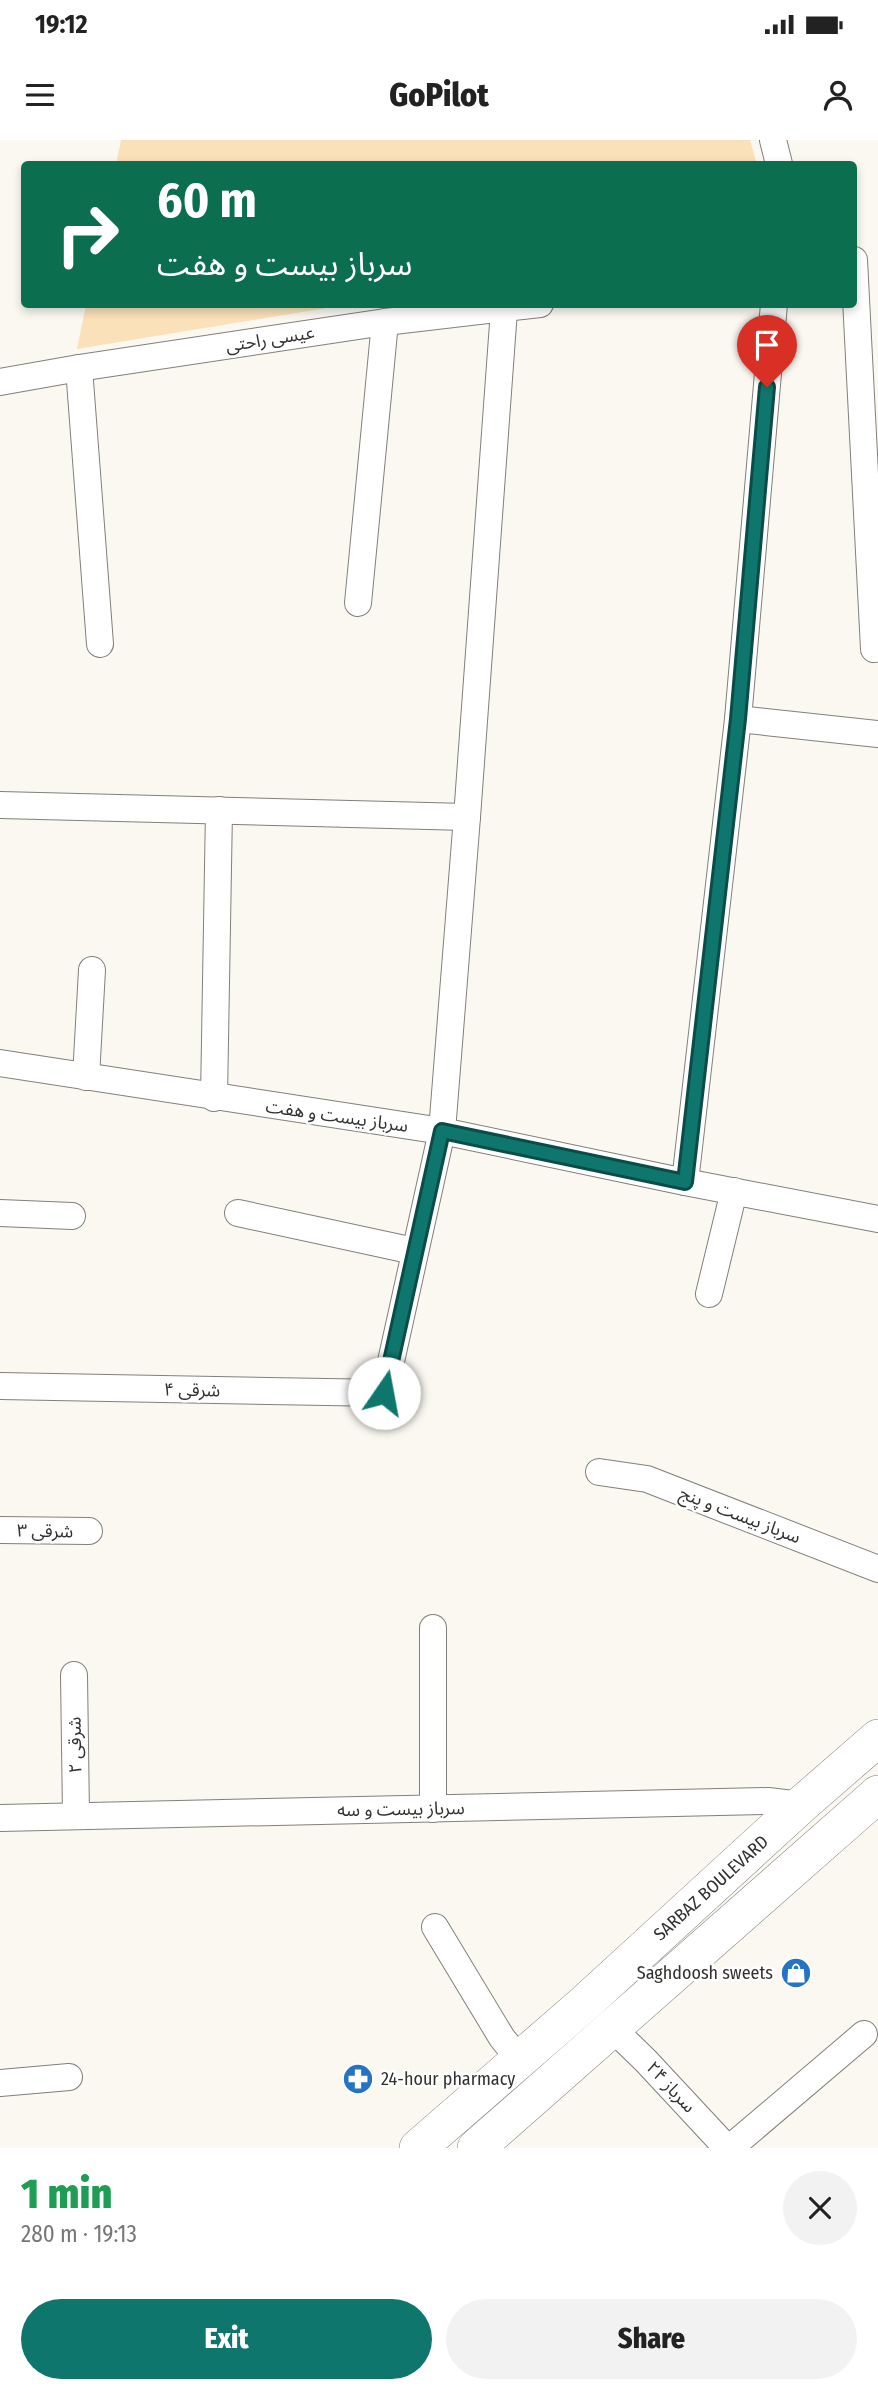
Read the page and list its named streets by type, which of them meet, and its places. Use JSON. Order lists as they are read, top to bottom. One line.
{"streets":{"main road":["SARBAZ BOULEVARD"],"street":["عیسی راحتی","سرباز بیست و هفت","شرقی ۴","سرباز بیست و پنج","شرقی ۳","شرقی ۲","سرباز بیست و سه","سرباز ۲۴"]},"crossings":[["شرقی ۲","سرباز بیست و سه"],["سرباز بیست و سه","SARBAZ BOULEVARD"]],"places":{"shop":["Saghdoosh sweets"],"pharmacy":["24-hour pharmacy"]},"page":{"status":"19:12","header":"GoPilot","turn":["60 m","سرباز بیست و هفت"],"heading":["1 min","280 m · 19:13"],"buttons":["Exit","Share"]}}
